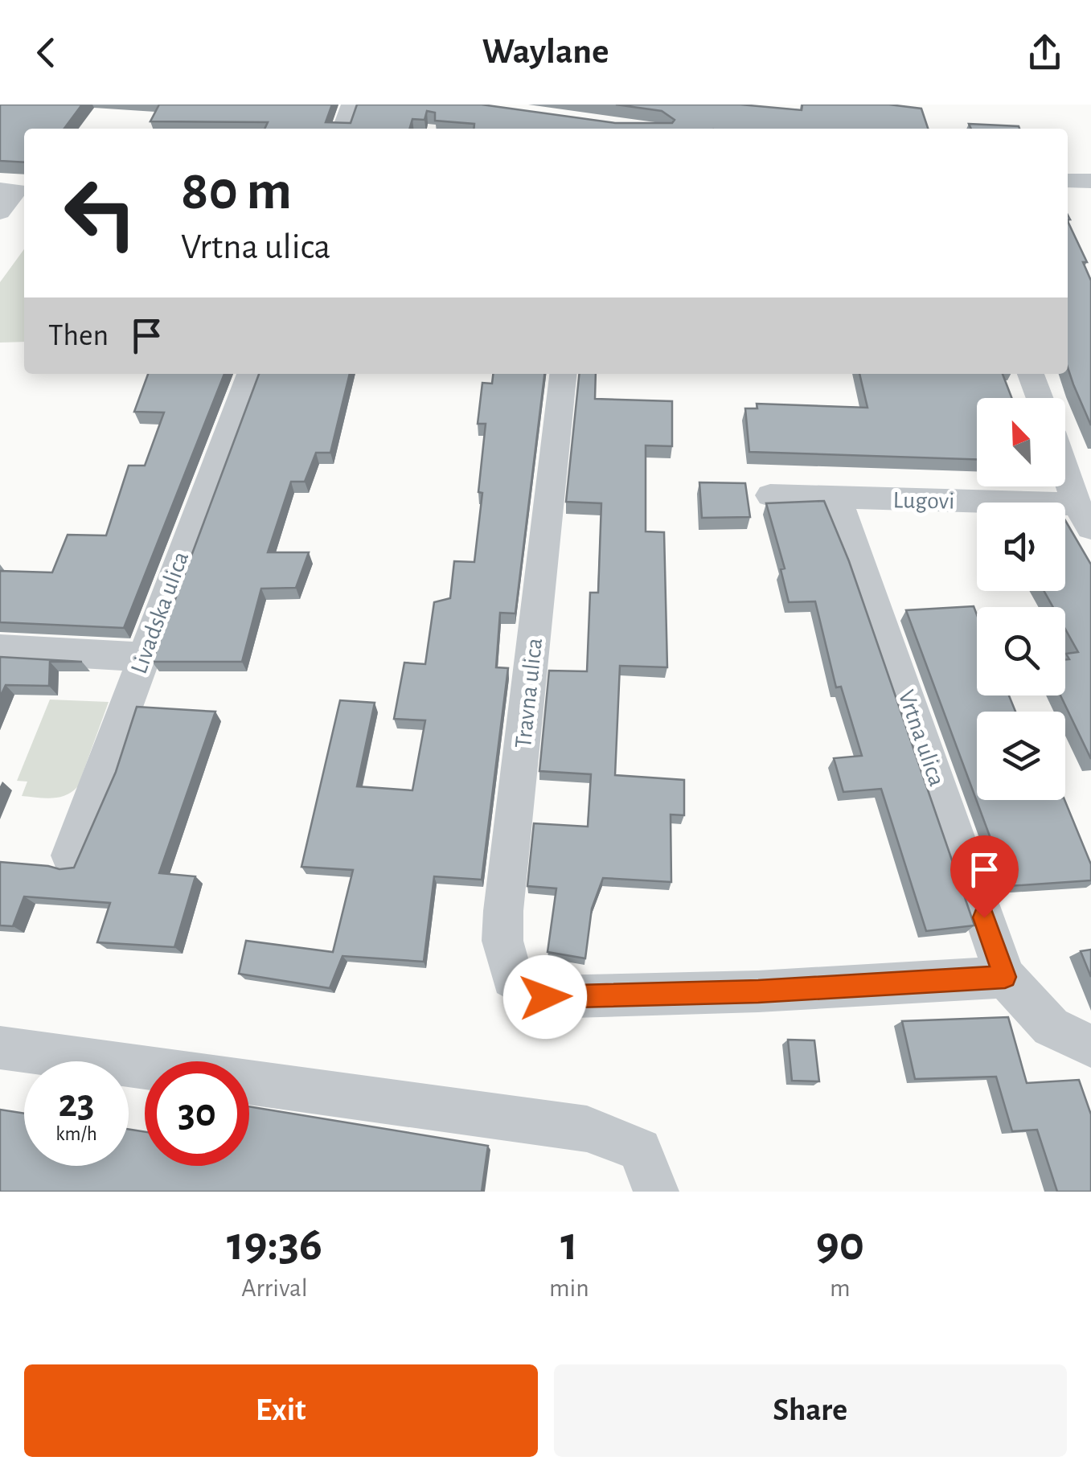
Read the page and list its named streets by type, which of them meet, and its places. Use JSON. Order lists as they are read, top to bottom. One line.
{"streets":{"street":["Lugovi","Livadska ulica","Travna ulica","Vrtna ulica"]},"crossings":[["Lugovi","Vrtna ulica"],["Travna ulica","Vrtna ulica"]],"north":"top left","page":{"header":"Waylane","turn":["80 m","Vrtna ulica"],"then":"Then","speed":"23 km/h","limit":"30","eta":["19:36","Arrival","1","min","90","m"],"buttons":["Exit","Share"]}}
